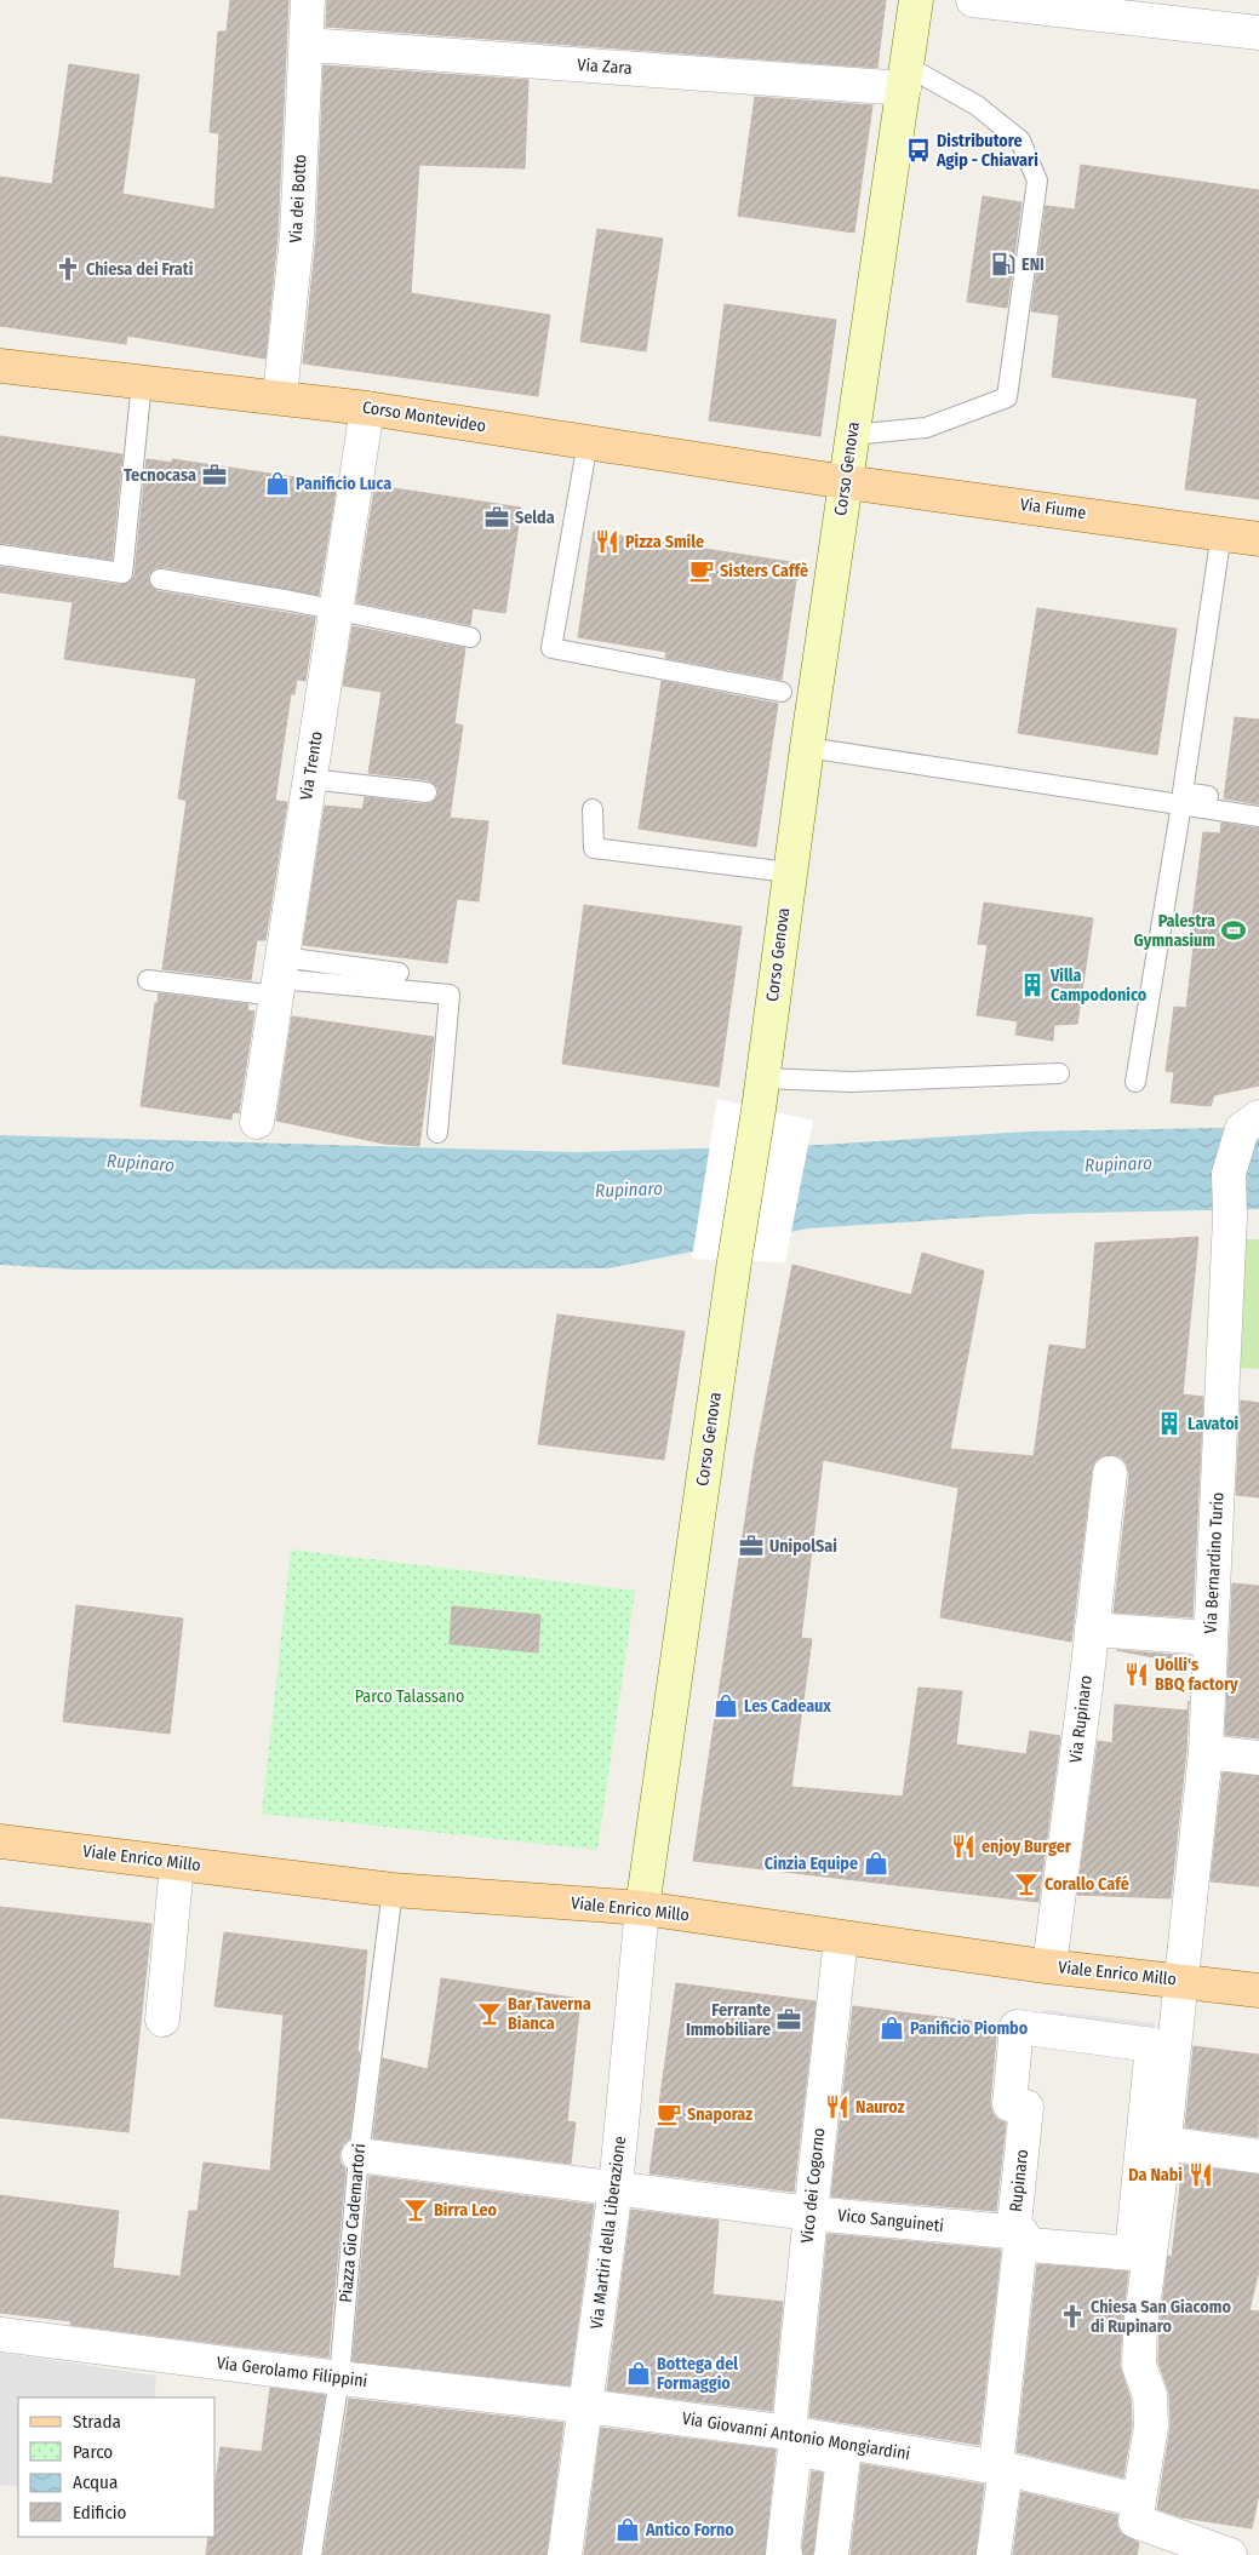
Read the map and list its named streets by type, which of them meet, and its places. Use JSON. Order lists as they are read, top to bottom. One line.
{"streets":{"main road":["Corso Montevideo","Corso Genova","Via Fiume","Viale Enrico Millo"],"street":["Via Zara","Via dei Botto","Via Trento","Via Bernardino Turio","Via Rupinaro","Rupinaro","Vico dei Cogorno","Vico Sanguineti","Via Martiri della Liberazione","Via Gerolamo Filippini","Via Giovanni Antonio Mongiardini"],"lane":["Piazza Gio Cademartori"]},"crossings":[["Via Zara","Via dei Botto"],["Via Zara","Corso Genova"],["Via dei Botto","Corso Montevideo"],["Corso Montevideo","Corso Genova"],["Corso Montevideo","Via Fiume"],["Corso Montevideo","Via Trento"],["Corso Genova","Via Fiume"],["Corso Genova","Viale Enrico Millo"],["Corso Genova","Via Martiri della Liberazione"],["Via Bernardino Turio","Viale Enrico Millo"],["Via Bernardino Turio","Via Giovanni Antonio Mongiardini"],["Via Rupinaro","Viale Enrico Millo"],["Viale Enrico Millo","Vico dei Cogorno"],["Viale Enrico Millo","Piazza Gio Cademartori"],["Viale Enrico Millo","Via Martiri della Liberazione"],["Rupinaro","Vico Sanguineti"],["Vico dei Cogorno","Vico Sanguineti"],["Vico dei Cogorno","Via Giovanni Antonio Mongiardini"],["Vico Sanguineti","Piazza Gio Cademartori"],["Vico Sanguineti","Via Martiri della Liberazione"],["Piazza Gio Cademartori","Via Gerolamo Filippini"],["Via Martiri della Liberazione","Via Gerolamo Filippini"],["Via Martiri della Liberazione","Via Giovanni Antonio Mongiardini"],["Via Gerolamo Filippini","Via Giovanni Antonio Mongiardini"]],"water":["Rupinaro"],"parks":["Parco Talassano"],"places":{"bus stop":["Distributore Agip - Chiavari"],"fuel station":["ENI"],"church":["Chiesa dei Frati","Chiesa San Giacomo di Rupinaro"],"office":["Tecnocasa","Selda","UnipolSai","Ferrante Immobiliare"],"shop":["Panificio Luca","Les Cadeaux","Cinzia Equipe","Panificio Piombo","Bottega del Formaggio","Antico Forno"],"restaurant":["Pizza Smile","Uolli's BBQ factory","enjoy Burger","Nauroz","Da Nabi"],"cafe":["Sisters Caffè","Snaporaz"],"sports":["Palestra Gymnasium"],"building":["Villa Campodonico","Lavatoi"],"bar":["Corallo Café","Bar Taverna Bianca","Birra Leo"]},"legend":["Strada","Parco","Acqua","Edificio"]}
